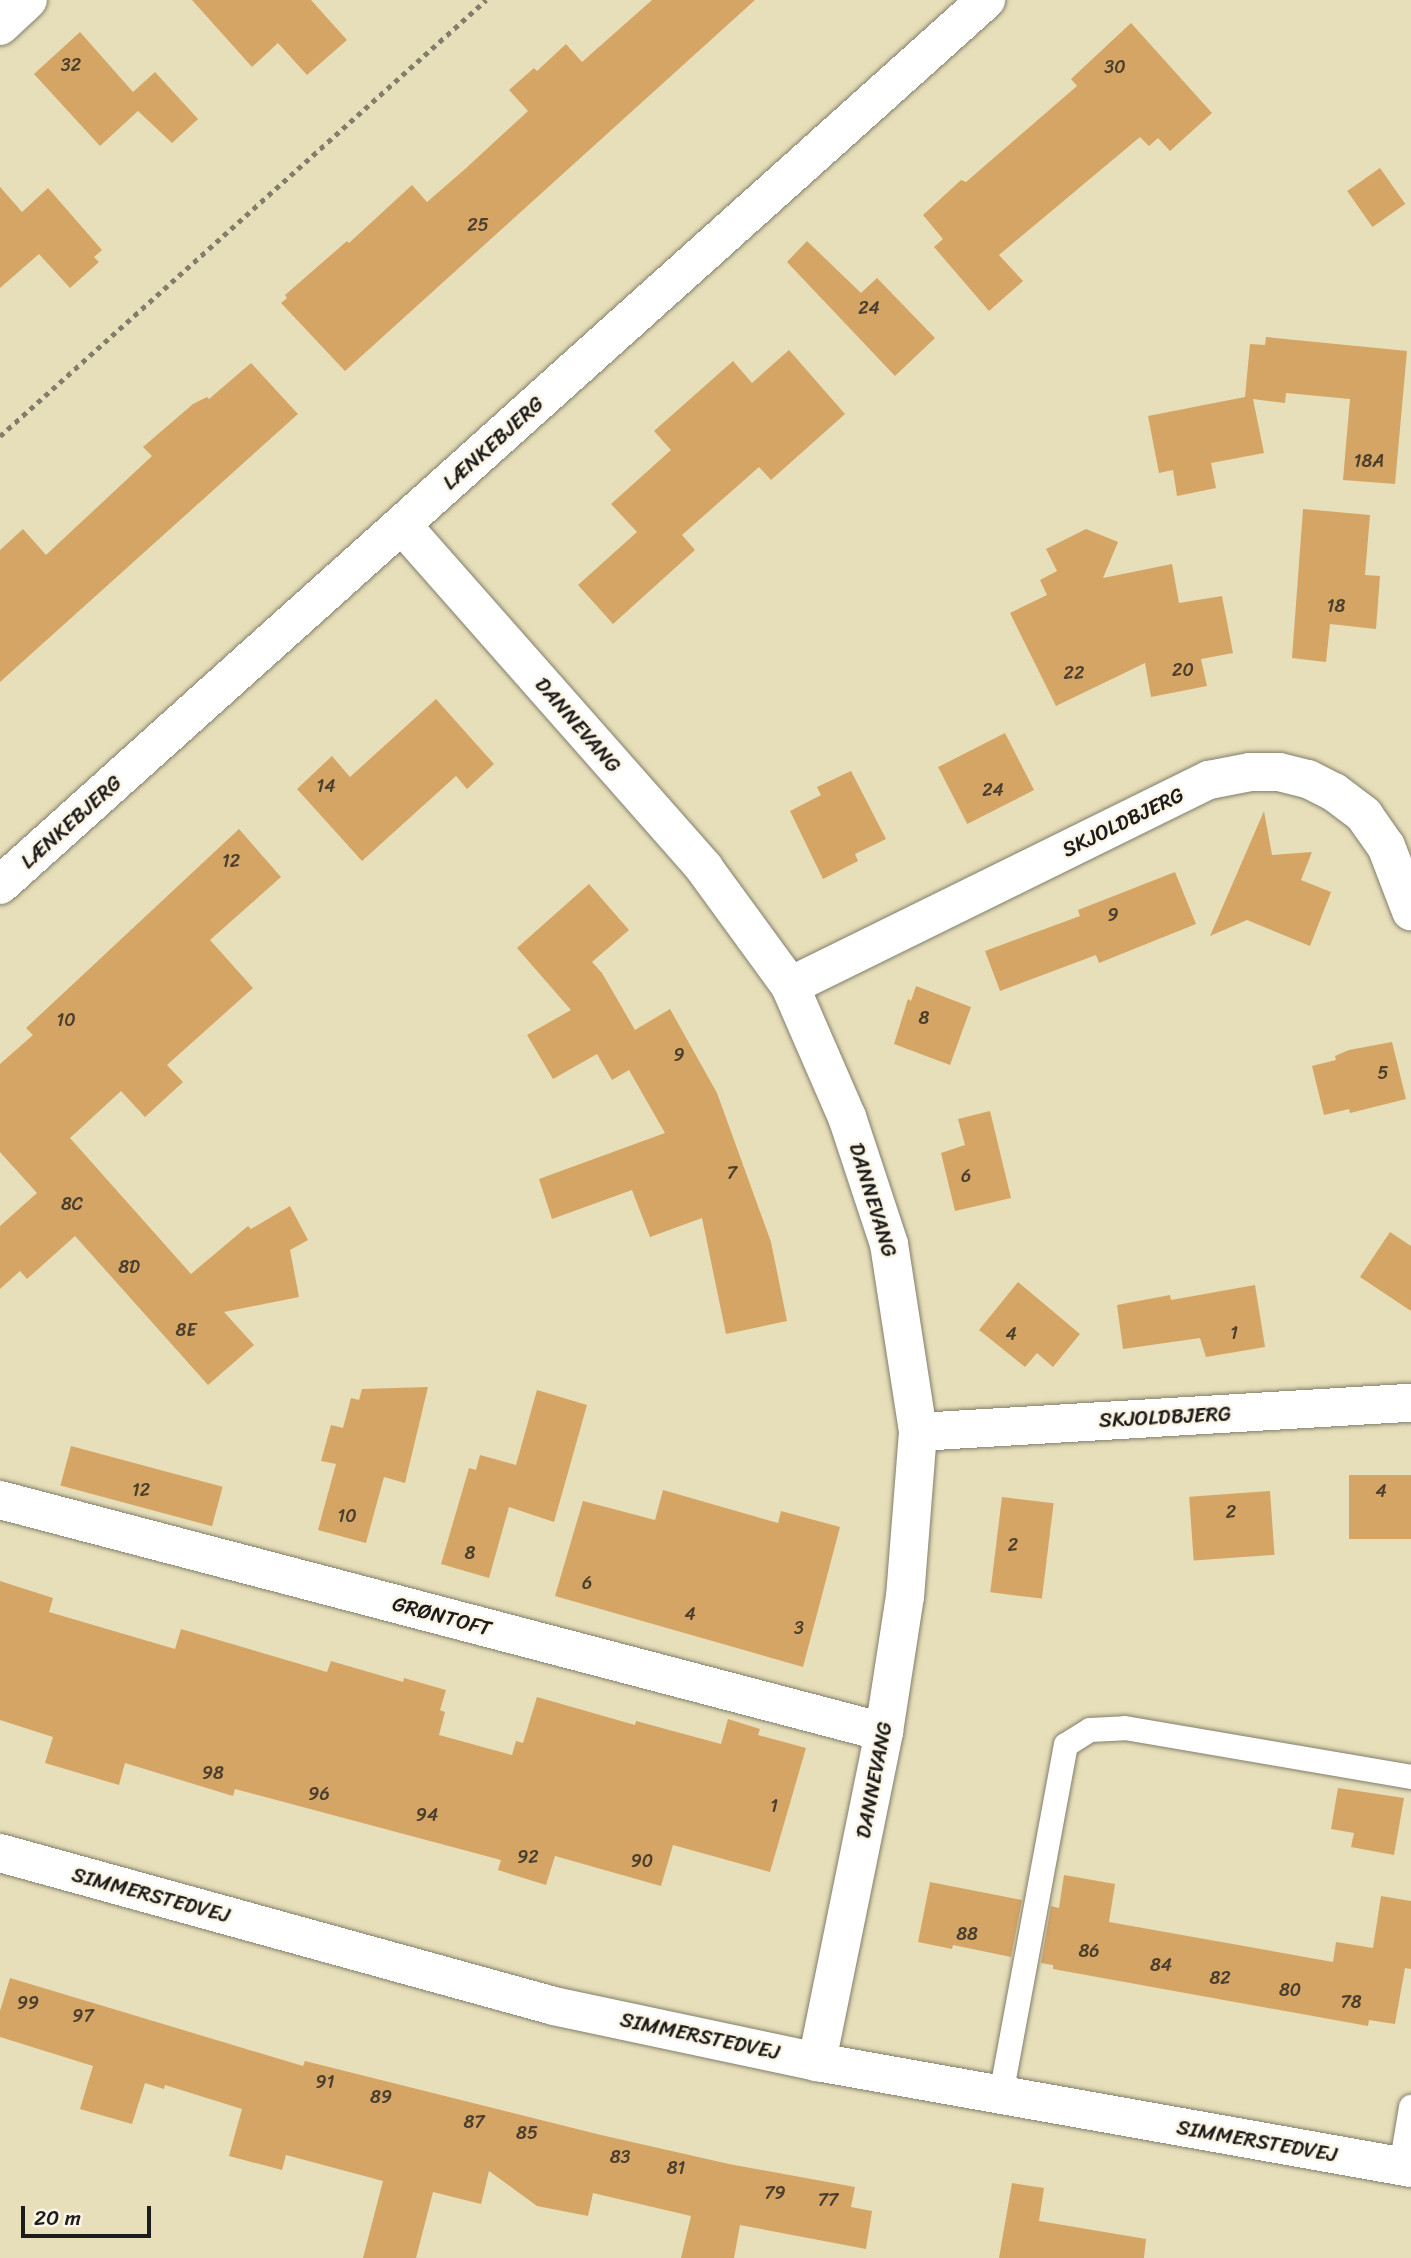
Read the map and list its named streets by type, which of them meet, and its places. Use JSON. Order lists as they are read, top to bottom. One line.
{"streets":{"street":["LÆNKEBJERG","DANNEVANG","SKJOLDBJERG","GRØNTOFT","SIMMERSTEDVEJ"]},"crossings":[["LÆNKEBJERG","DANNEVANG"],["DANNEVANG","SKJOLDBJERG"],["DANNEVANG","GRØNTOFT"],["DANNEVANG","SIMMERSTEDVEJ"]],"house_numbers":["32","30","25","24","18A","18","20","22","14","24","12","9","8","10","9","5","7","6","8C","8D","8E","1","4","12","4","2","10","2","8","6","4","3","98","96","1","94","92","90","88","86","84","82","80","78","99","97","91","89","87","85","83","81","79","77"],"scale_bar":"20 m"}
